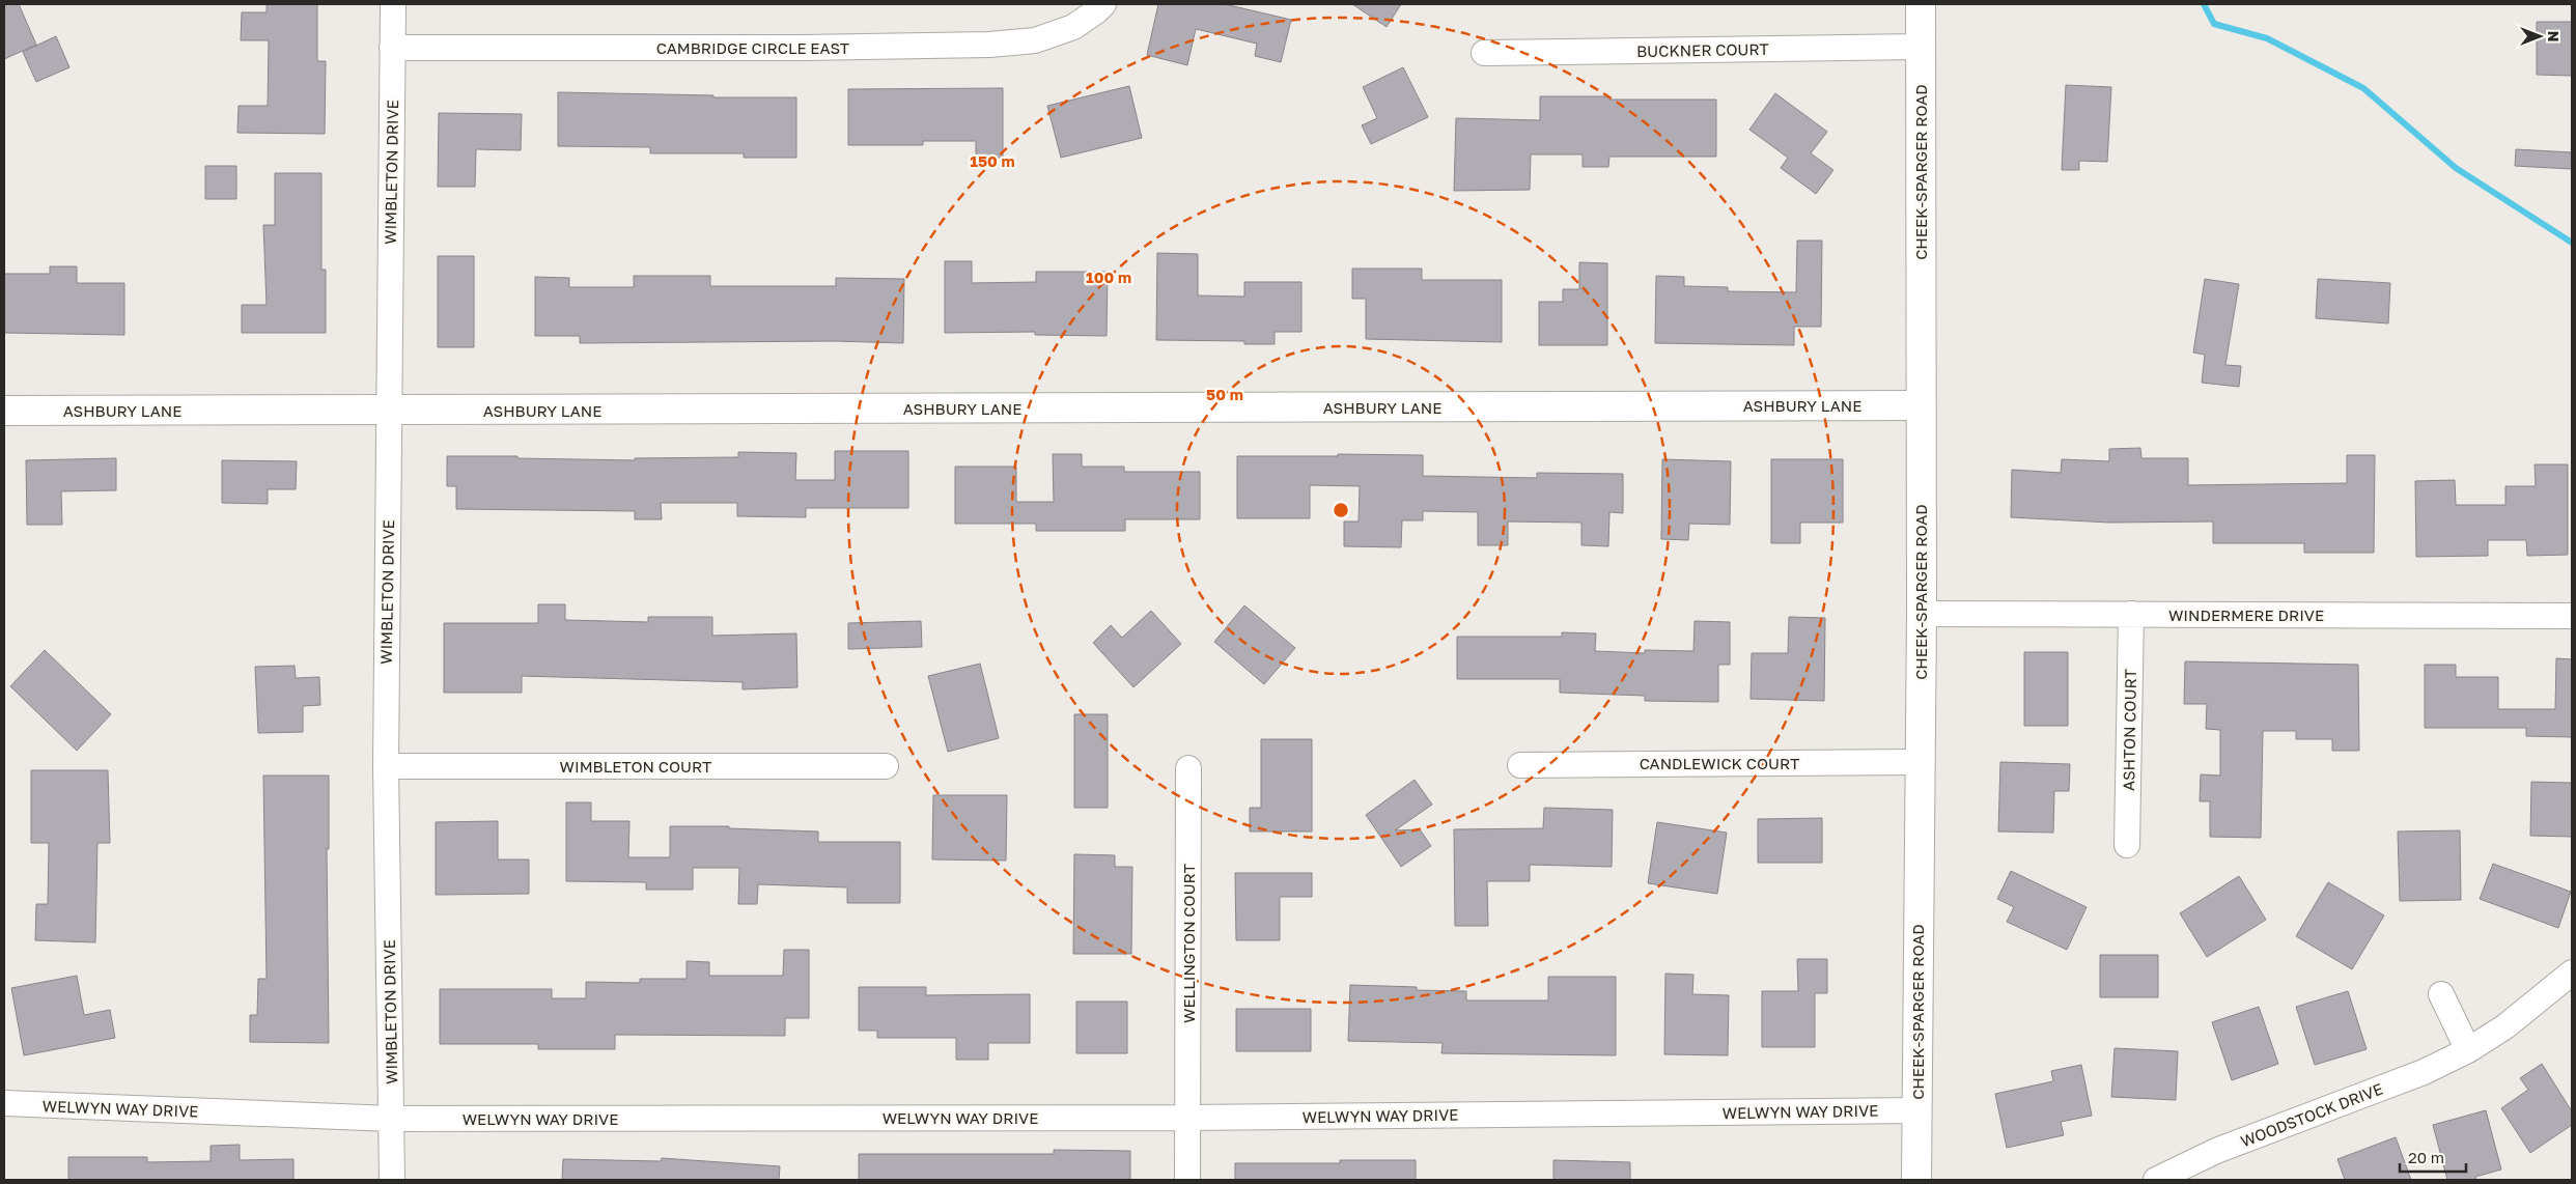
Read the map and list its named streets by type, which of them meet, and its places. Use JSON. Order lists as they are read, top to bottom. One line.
{"streets":{"street":["CAMBRIDGE CIRCLE EAST","BUCKNER COURT","WIMBLETON DRIVE","CHEEK-SPARGER ROAD","ASHBURY LANE","WINDERMERE DRIVE","ASHTON COURT","CANDLEWICK COURT","WIMBLETON COURT","WELLINGTON COURT","WELWYN WAY DRIVE","WOODSTOCK DRIVE"]},"crossings":[["CAMBRIDGE CIRCLE EAST","WIMBLETON DRIVE"],["BUCKNER COURT","CHEEK-SPARGER ROAD"],["WIMBLETON DRIVE","ASHBURY LANE"],["WIMBLETON DRIVE","WIMBLETON COURT"],["WIMBLETON DRIVE","WELWYN WAY DRIVE"],["CHEEK-SPARGER ROAD","ASHBURY LANE"],["CHEEK-SPARGER ROAD","WINDERMERE DRIVE"],["CHEEK-SPARGER ROAD","CANDLEWICK COURT"],["CHEEK-SPARGER ROAD","WELWYN WAY DRIVE"],["WINDERMERE DRIVE","ASHTON COURT"],["WELLINGTON COURT","WELWYN WAY DRIVE"]],"scale_bar":"20 m","north":"right","rings":["150 m","100 m","50 m"]}
